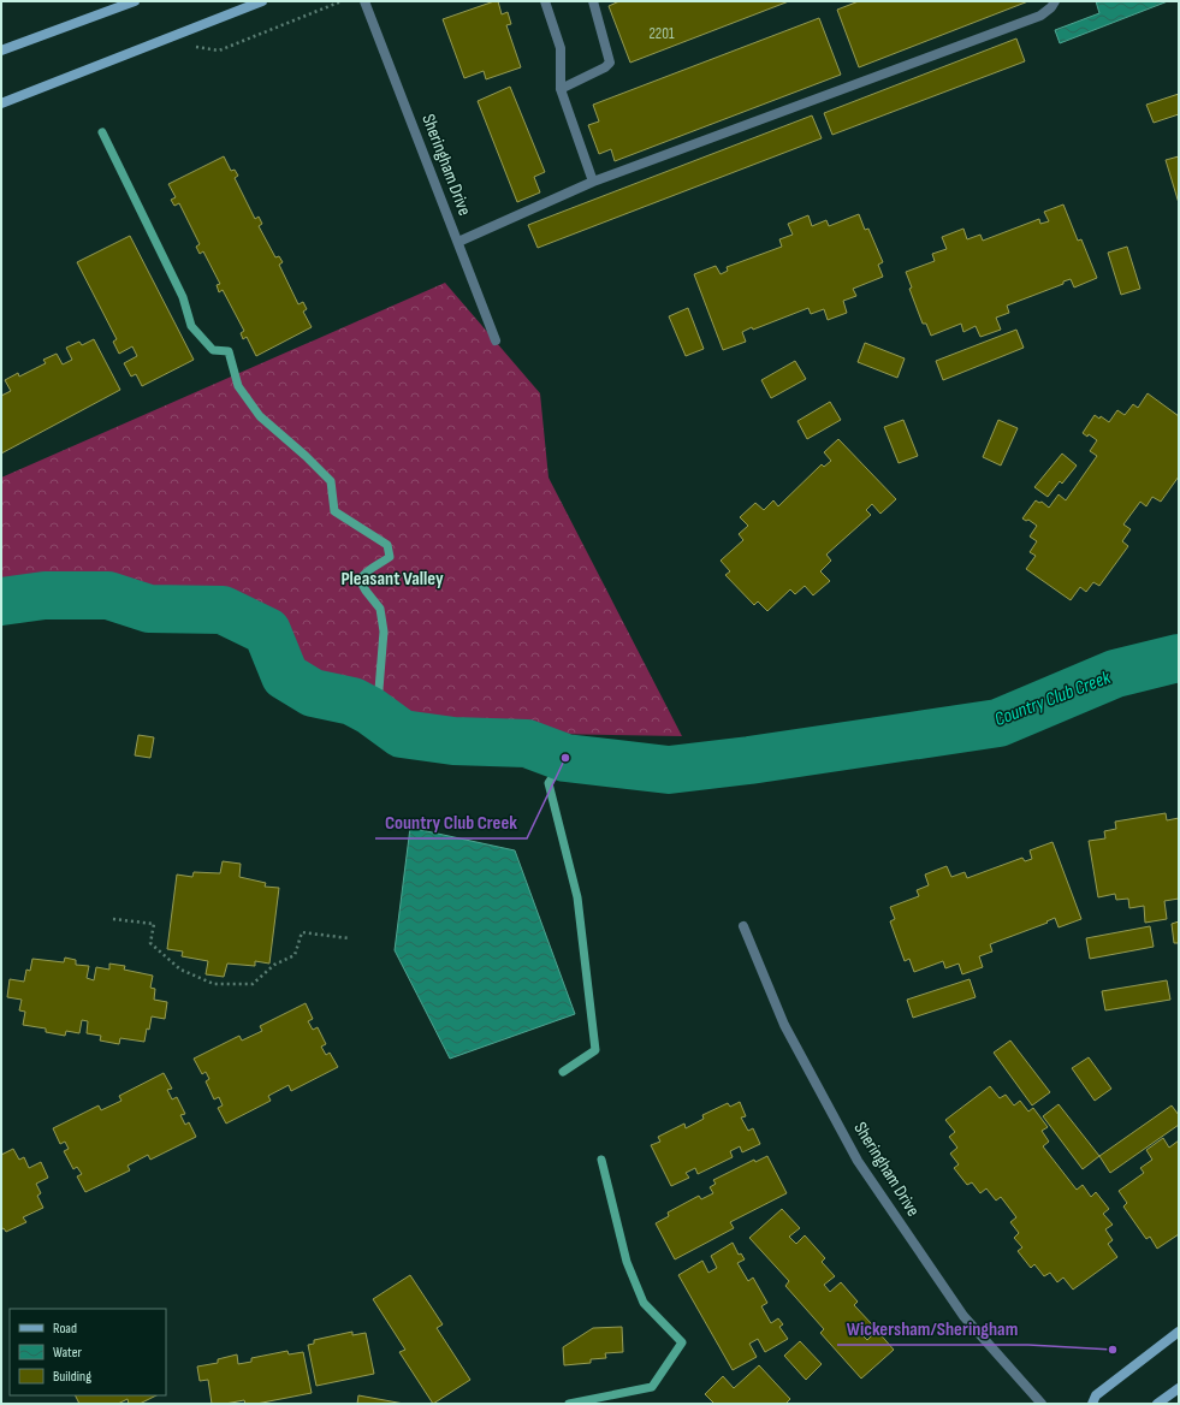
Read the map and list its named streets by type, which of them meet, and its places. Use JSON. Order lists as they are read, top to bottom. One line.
{"streets":{"street":["Sheringham Drive"]},"districts":["Pleasant Valley"],"water":["Country Club Creek"],"places":["Country Club Creek","Wickersham/Sheringham"],"house_numbers":["2201"],"legend":["Road","Water","Building"]}
